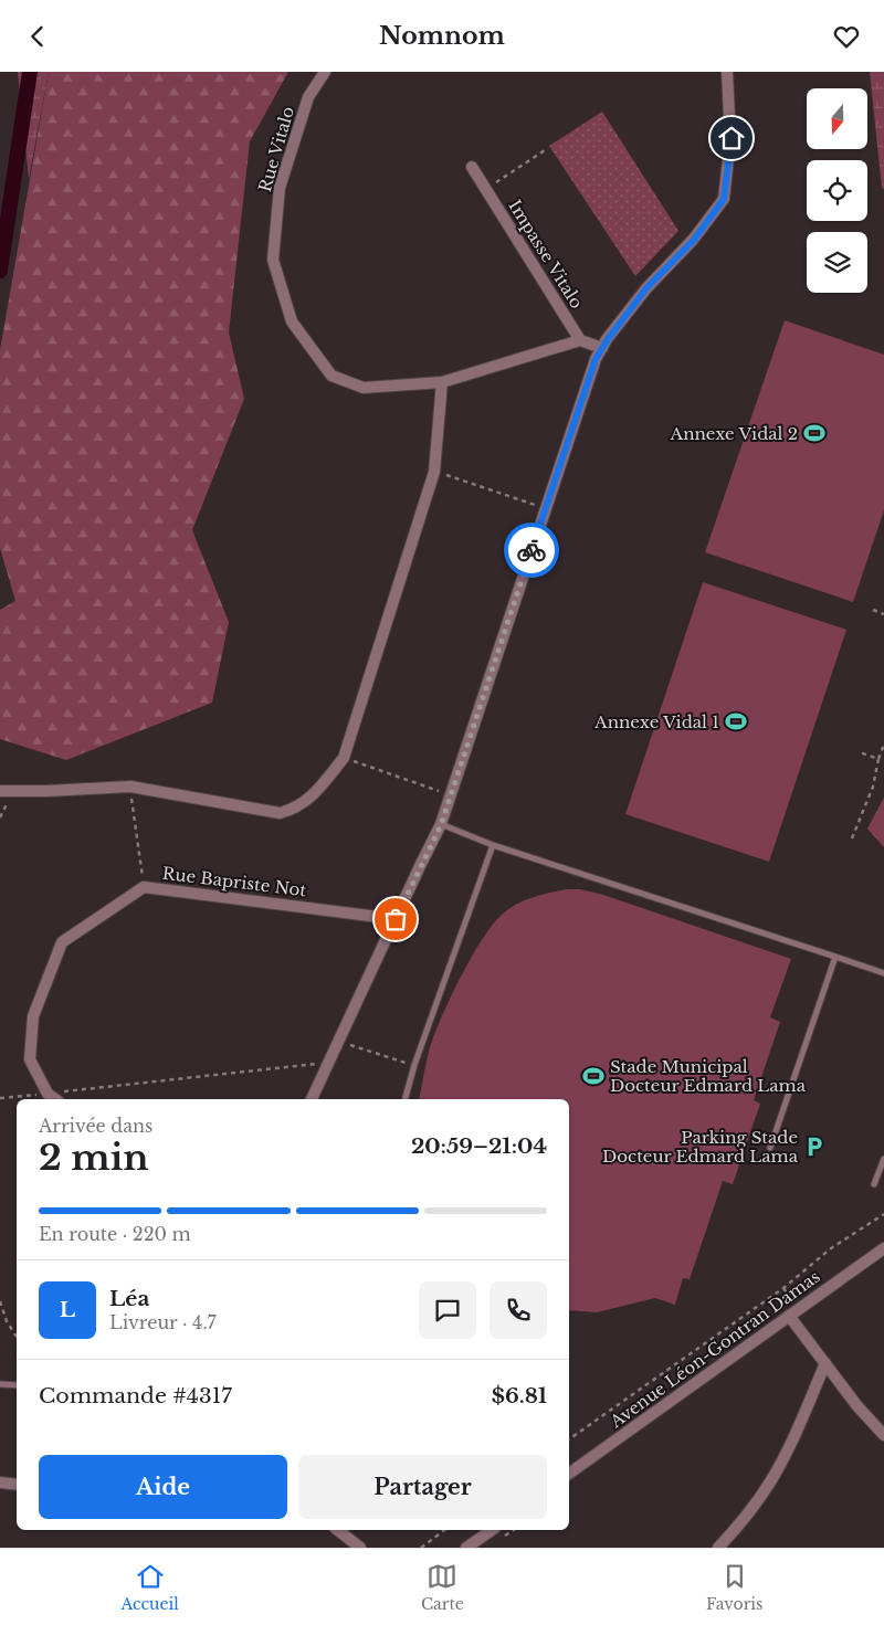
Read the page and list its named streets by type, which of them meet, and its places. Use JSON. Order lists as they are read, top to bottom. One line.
{"streets":{"street":["Rue Vitalo","Impasse Vitalo","Rue Bapriste Not","Avenue Léon-Gontran Damas"]},"crossings":[["Rue Vitalo","Impasse Vitalo"]],"places":{"sports":["Annexe Vidal 2","Annexe Vidal 1","Stade Municipal Docteur Edmard Lama"],"parking":["Parking Stade Docteur Edmard Lama"]},"north":"bottom","page":{"header":"Nomnom","heading":["2 min","Arrivée dans","20:59–21:04"],"panel":["Léa","Livreur · 4.7","Commande #4317","$6.81"],"bar":"En route · 220 m","round":"L","buttons":["Aide","Partager"],"tabs":["Accueil","Carte","Favoris"]}}
